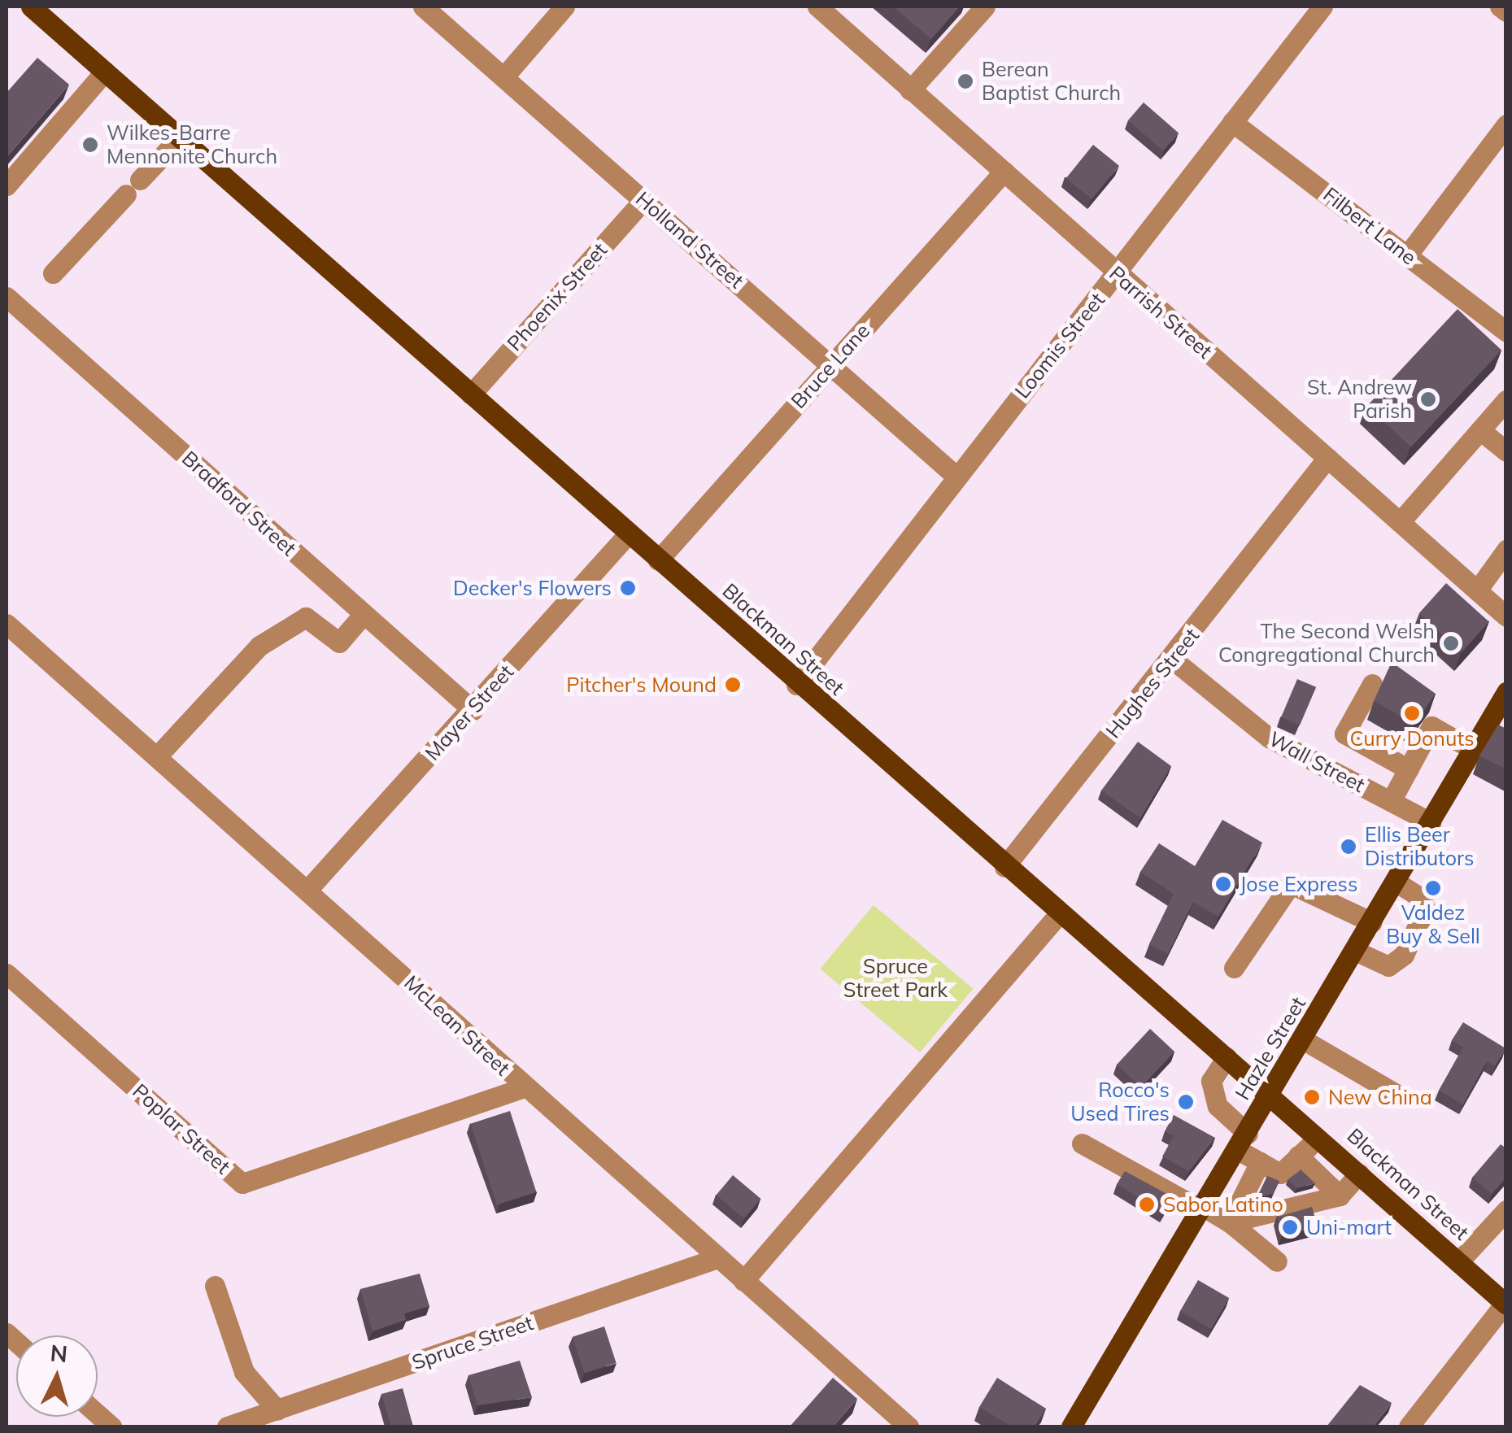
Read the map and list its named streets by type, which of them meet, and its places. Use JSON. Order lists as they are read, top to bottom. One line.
{"streets":{"main road":["Blackman Street","Hazle Street"],"street":["Filbert Lane","Holland Street","Phoenix Street","Parrish Street","Loomis Street","Bruce Lane","Bradford Street","Hughes Street","Mayer Street","Wall Street","McLean Street","Poplar Street","Spruce Street"]},"crossings":[["Filbert Lane","Loomis Street"],["Holland Street","Phoenix Street"],["Holland Street","Loomis Street"],["Holland Street","Bruce Lane"],["Phoenix Street","Blackman Street"],["Parrish Street","Loomis Street"],["Parrish Street","Bruce Lane"],["Parrish Street","Hughes Street"],["Loomis Street","Blackman Street"],["Bruce Lane","Blackman Street"],["Bradford Street","Mayer Street"],["Blackman Street","Hughes Street"],["Blackman Street","Mayer Street"],["Blackman Street","Hazle Street"],["Hughes Street","Wall Street"],["Mayer Street","McLean Street"],["Wall Street","Hazle Street"],["McLean Street","Poplar Street"],["McLean Street","Spruce Street"]],"parks":["Spruce Street Park"],"places":["Berean Baptist Church","Wilkes-Barre Mennonite Church","St. Andrew Parish","Decker's Flowers","The Second Welsh Congregational Church","Pitcher's Mound","Curry Donuts","Ellis Beer Distributors","Jose Express","Valdez Buy & Sell","New China","Rocco's Used Tires","Sabor Latino","Uni-mart"],"north":"top"}
